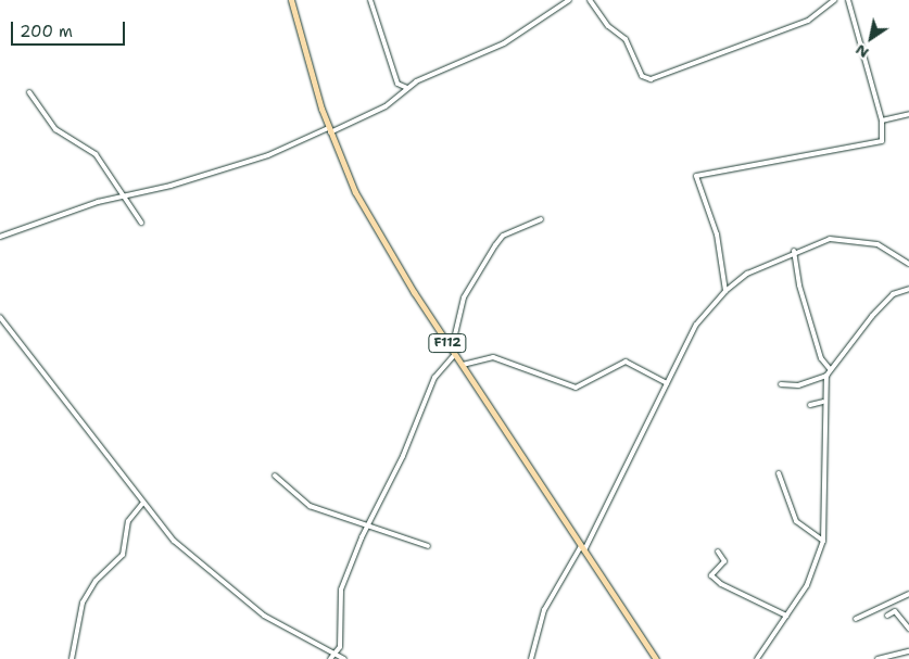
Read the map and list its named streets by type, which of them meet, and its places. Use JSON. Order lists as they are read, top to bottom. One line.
{"streets":{"main road":["F112"]},"scale_bar":"200 m","north":"bottom left"}
